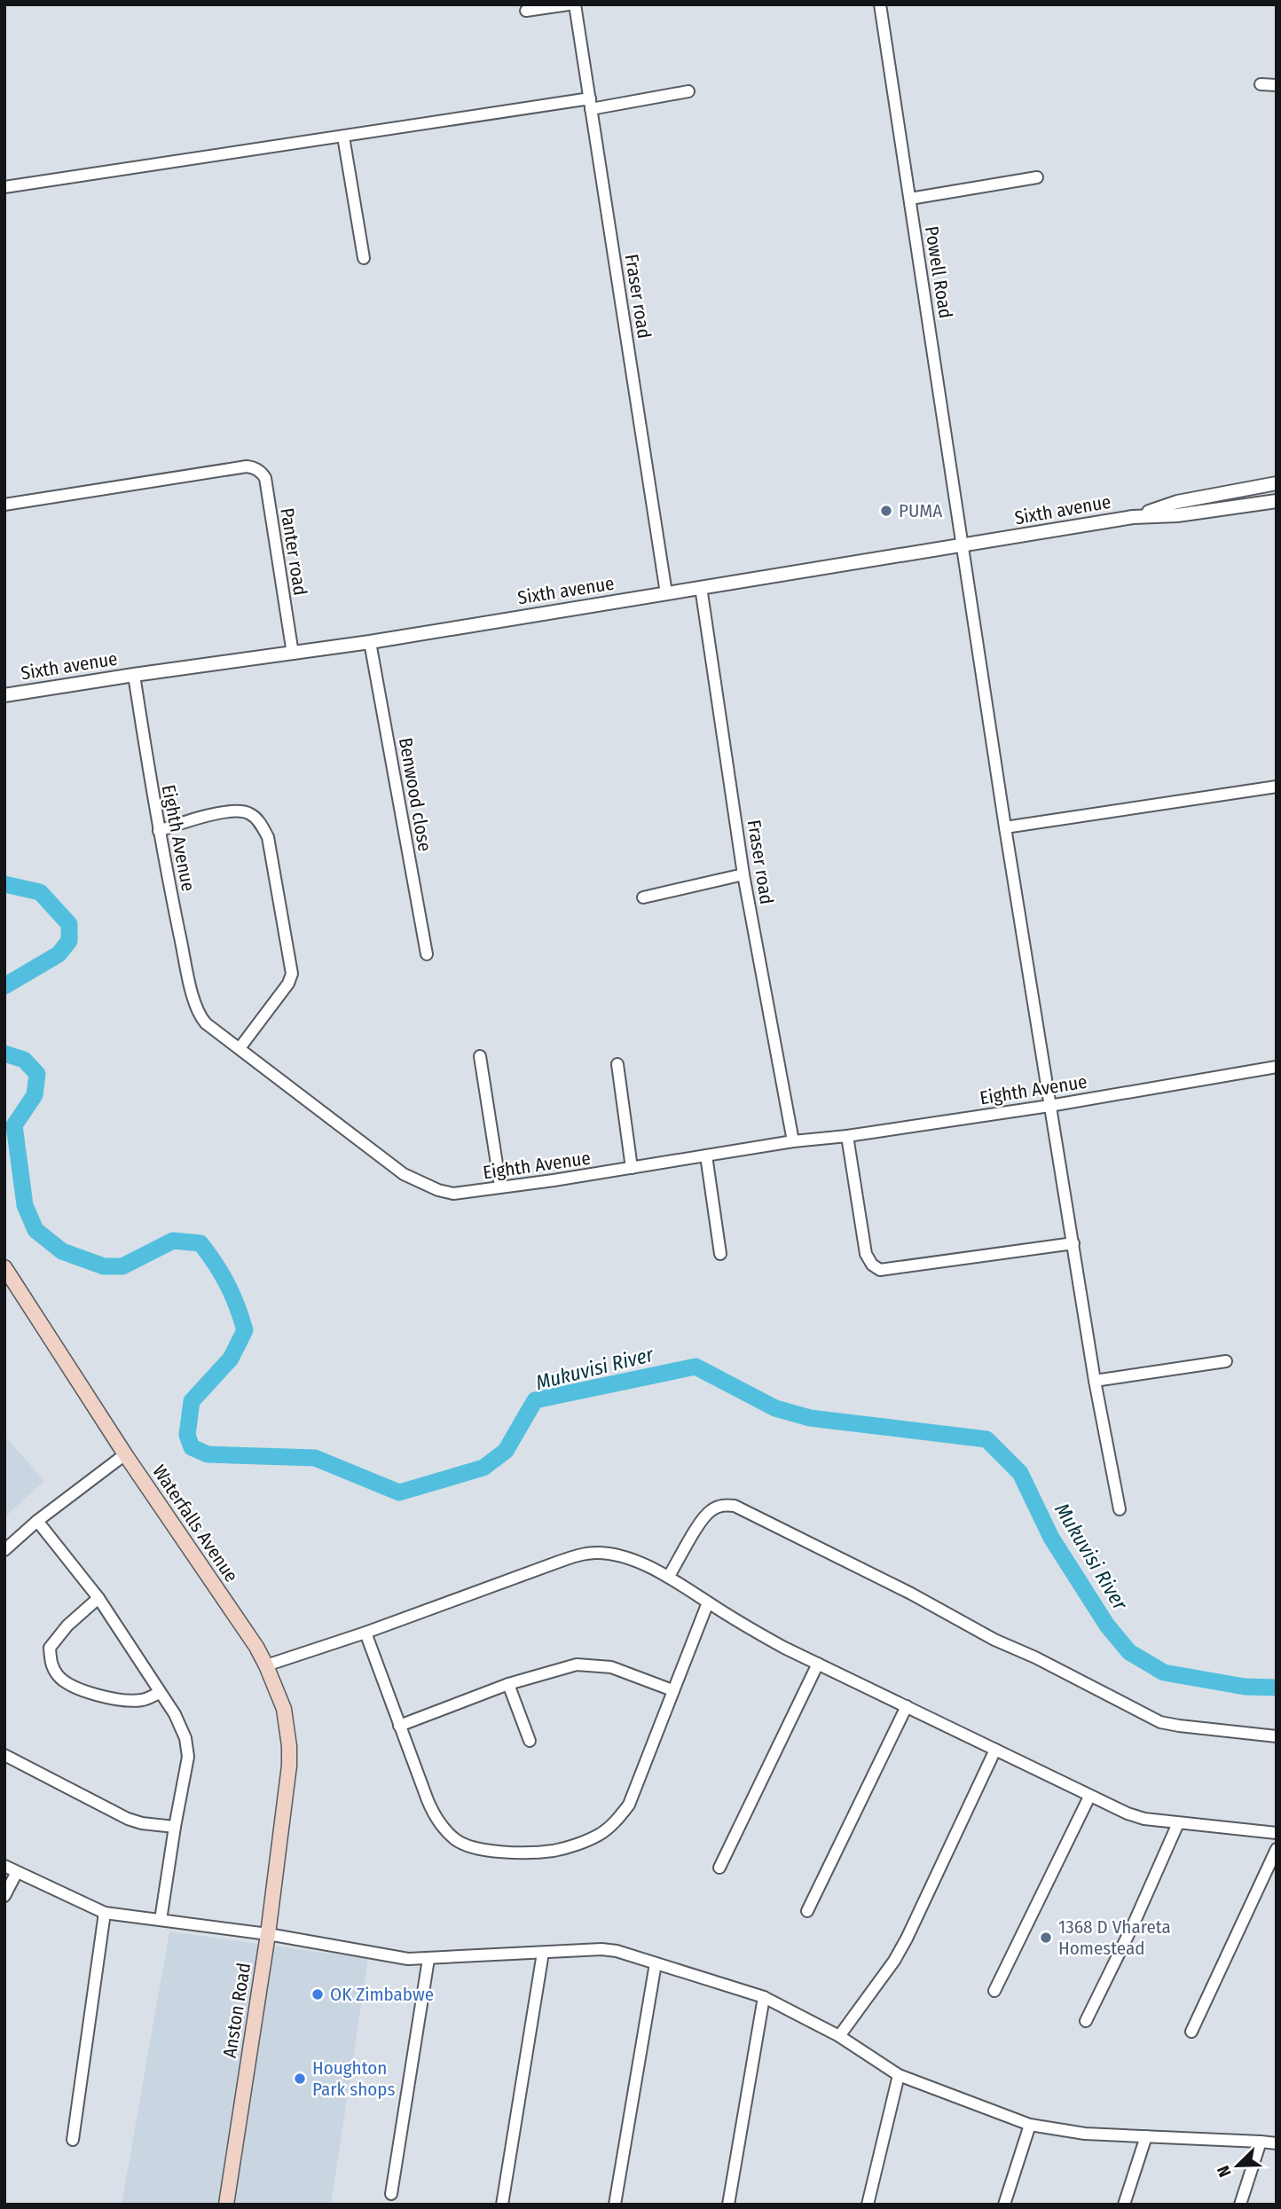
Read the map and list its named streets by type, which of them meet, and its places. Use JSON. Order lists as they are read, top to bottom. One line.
{"streets":{"main road":["Waterfalls Avenue","Anston Road"],"street":["Powell Road","Fraser road","Sixth avenue","Panter road","Benwood close","Eighth Avenue"]},"crossings":[["Powell Road","Sixth avenue"],["Powell Road","Eighth Avenue"],["Fraser road","Sixth avenue"],["Fraser road","Eighth Avenue"],["Sixth avenue","Panter road"],["Sixth avenue","Benwood close"],["Sixth avenue","Eighth Avenue"],["Waterfalls Avenue","Anston Road"]],"water":["Mukuvisi River"],"places":["PUMA","1368 D Vhareta Homestead","OK Zimbabwe","Houghton Park shops"],"north":"bottom left"}
